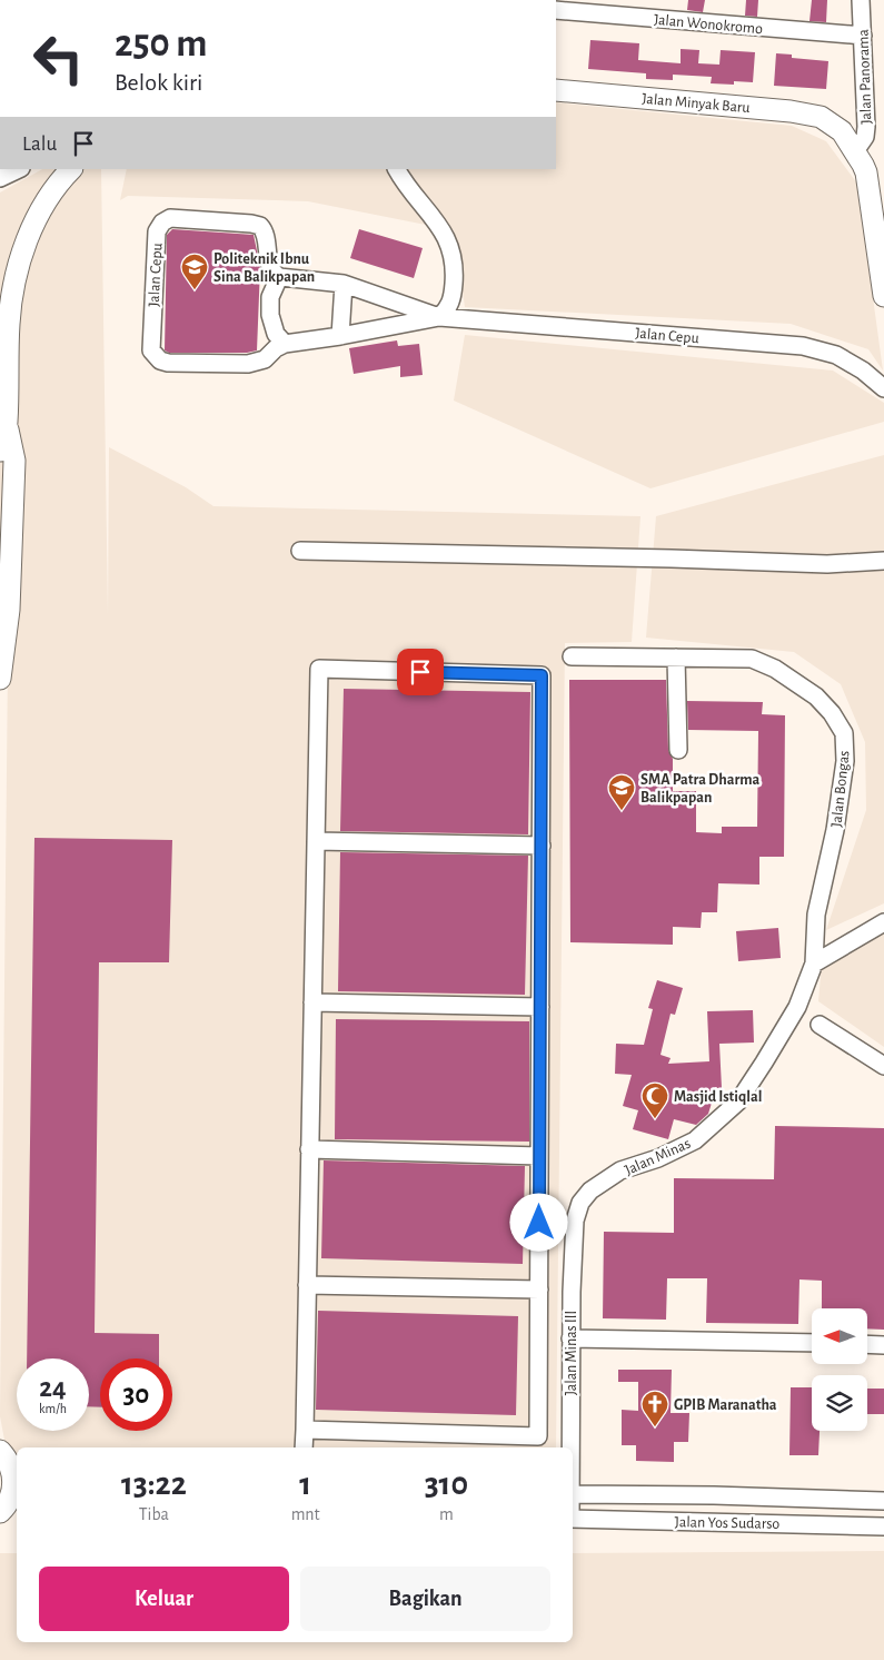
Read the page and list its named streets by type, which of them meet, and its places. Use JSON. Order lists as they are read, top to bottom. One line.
{"streets":{"main road":["Jalan Minyak Baru"],"street":["Jalan Wonokromo","Jalan Panorama","Jalan Cepu","Jalan Bongas","Jalan Minas","Jalan Minas III","Jalan Yos Sudarso"]},"crossings":[["Jalan Wonokromo","Jalan Panorama"],["Jalan Panorama","Jalan Minyak Baru"],["Jalan Bongas","Jalan Minas"],["Jalan Minas","Jalan Minas III"]],"places":{"school or university":["Politeknik Ibnu Sina Balikpapan","SMA Patra Dharma Balikpapan"],"mosque":["Masjid Istiqlal"],"church":["GPIB Maranatha"]},"north":"left","page":{"turn":["250 m","Belok kiri"],"then":"Lalu","speed":"24 km/h","limit":"30","eta":["13:22","Tiba","1","mnt","310","m"],"buttons":["Keluar","Bagikan"]}}
